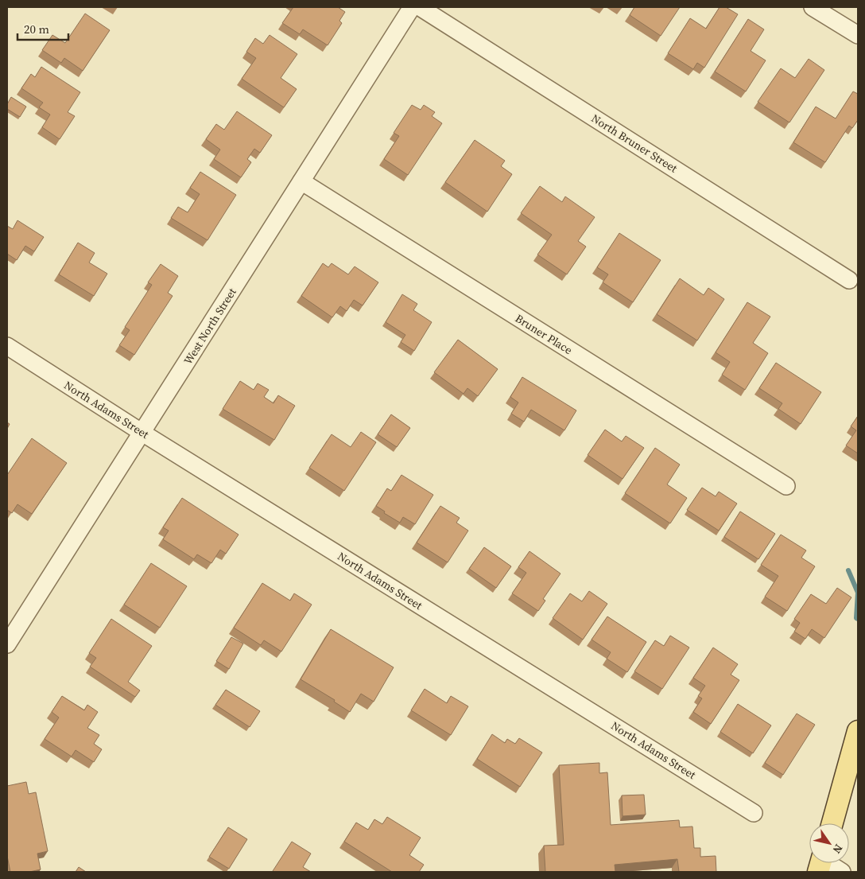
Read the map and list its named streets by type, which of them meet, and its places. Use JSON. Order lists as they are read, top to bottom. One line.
{"streets":{"street":["North Bruner Street","West North Street","Bruner Place","North Adams Street"]},"crossings":[["West North Street","Bruner Place"],["West North Street","North Adams Street"]],"scale_bar":"20 m","north":"bottom right"}
